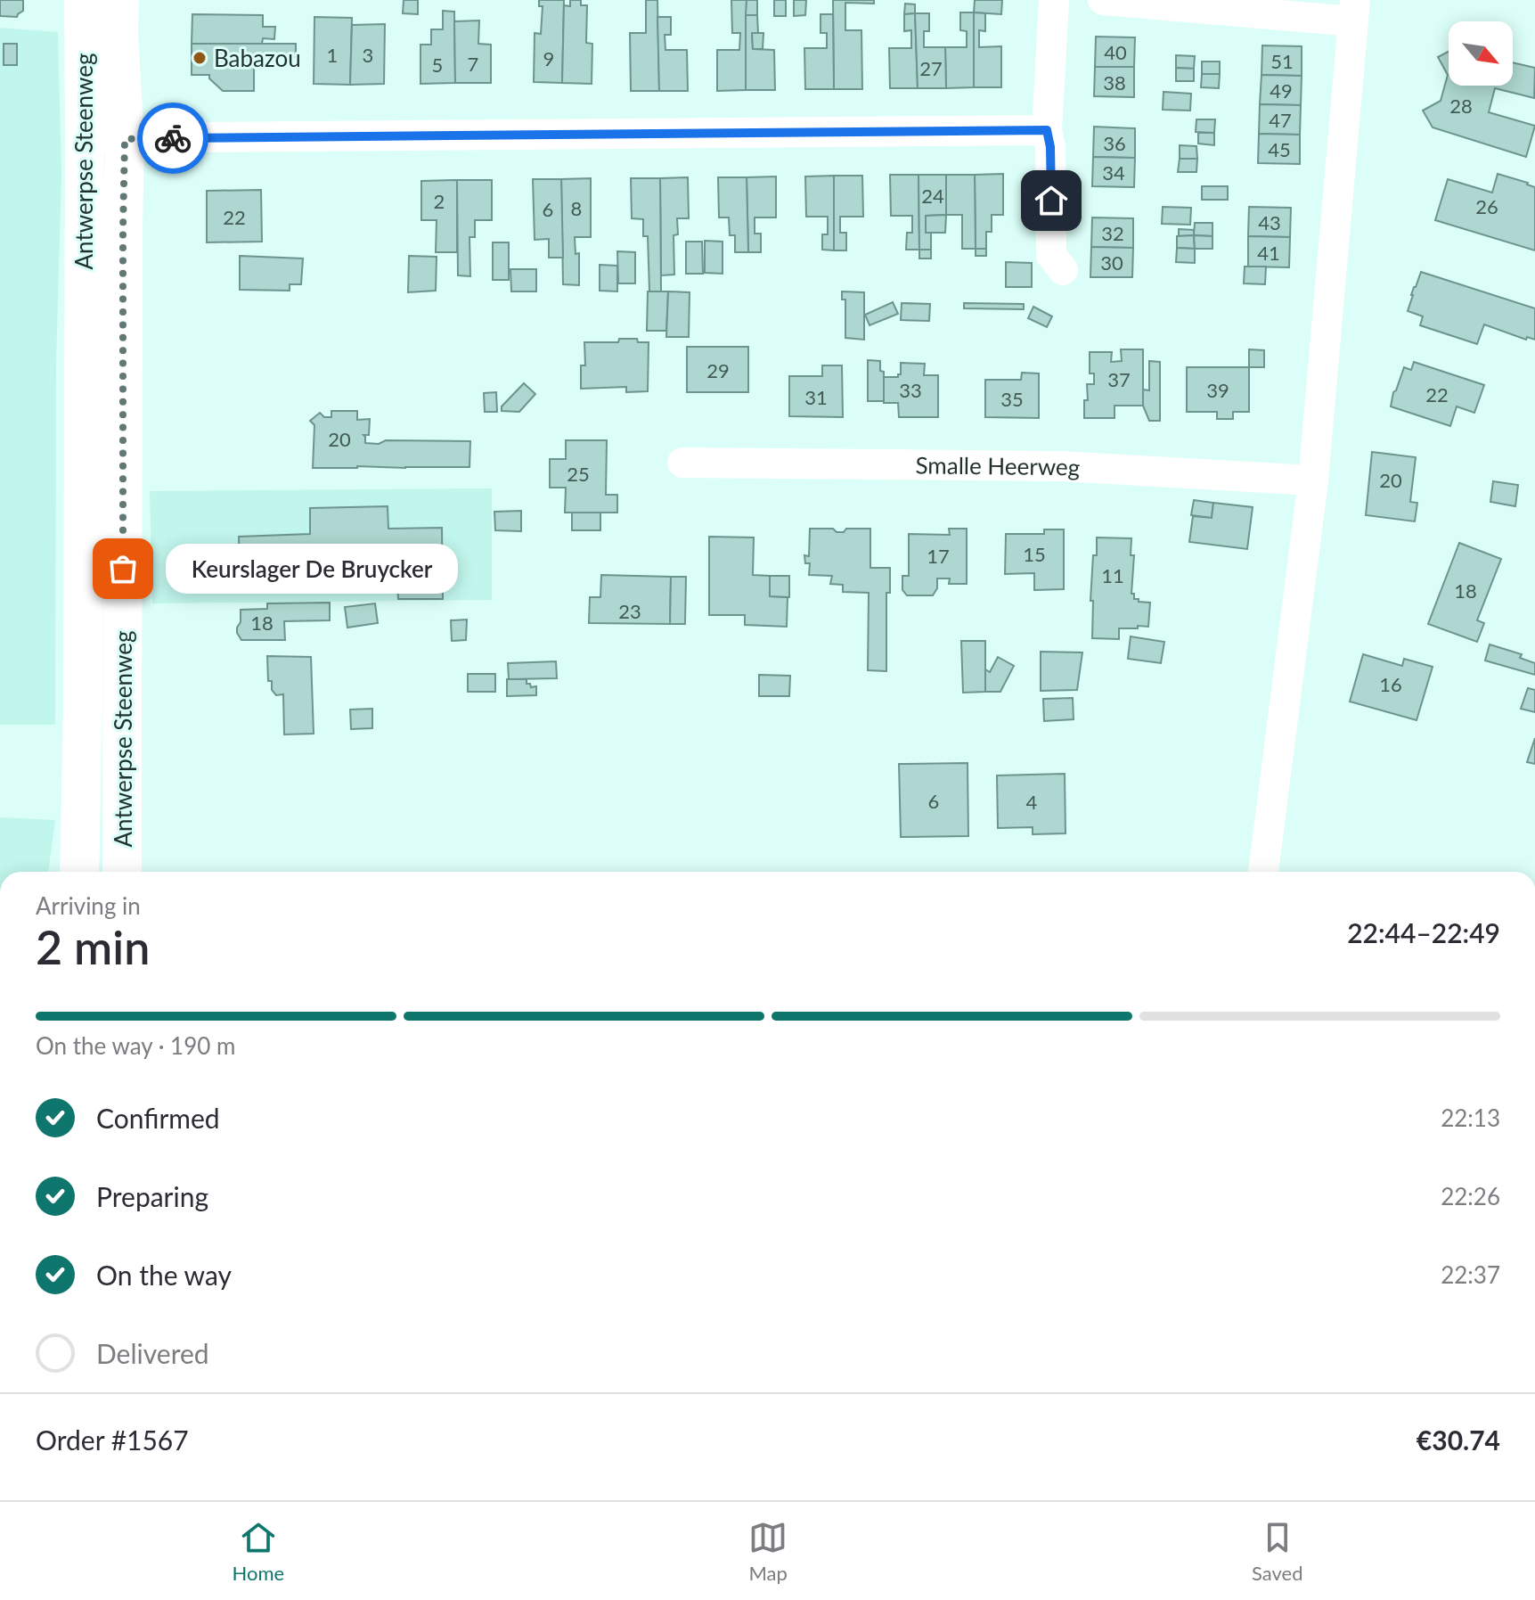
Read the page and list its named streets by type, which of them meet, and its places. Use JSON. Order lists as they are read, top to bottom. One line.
{"streets":{"main road":["Antwerpse Steenweg"],"street":["Smalle Heerweg"]},"places":["Babazou","Keurslager De Bruycker"],"house_numbers":["40","1","3","9","51","7","5","27","38","49","28","47","36","45","34","24","2","26","8","6","22","43","32","41","30","29","37","33","39","22","31","35","20","25","20","15","17","11","18","23","18","16","6","4"],"north":"bottom right","page":{"bubble":"Keurslager De Bruycker","heading":["2 min","Arriving in","22:44–22:49"],"panel":["Order #1567","€30.74"],"bar":"On the way · 190 m","list":[["Confirmed","22:13"],["Preparing","22:26"],["On the way","22:37"],"Delivered"],"tabs":["Home","Map","Saved"]}}
